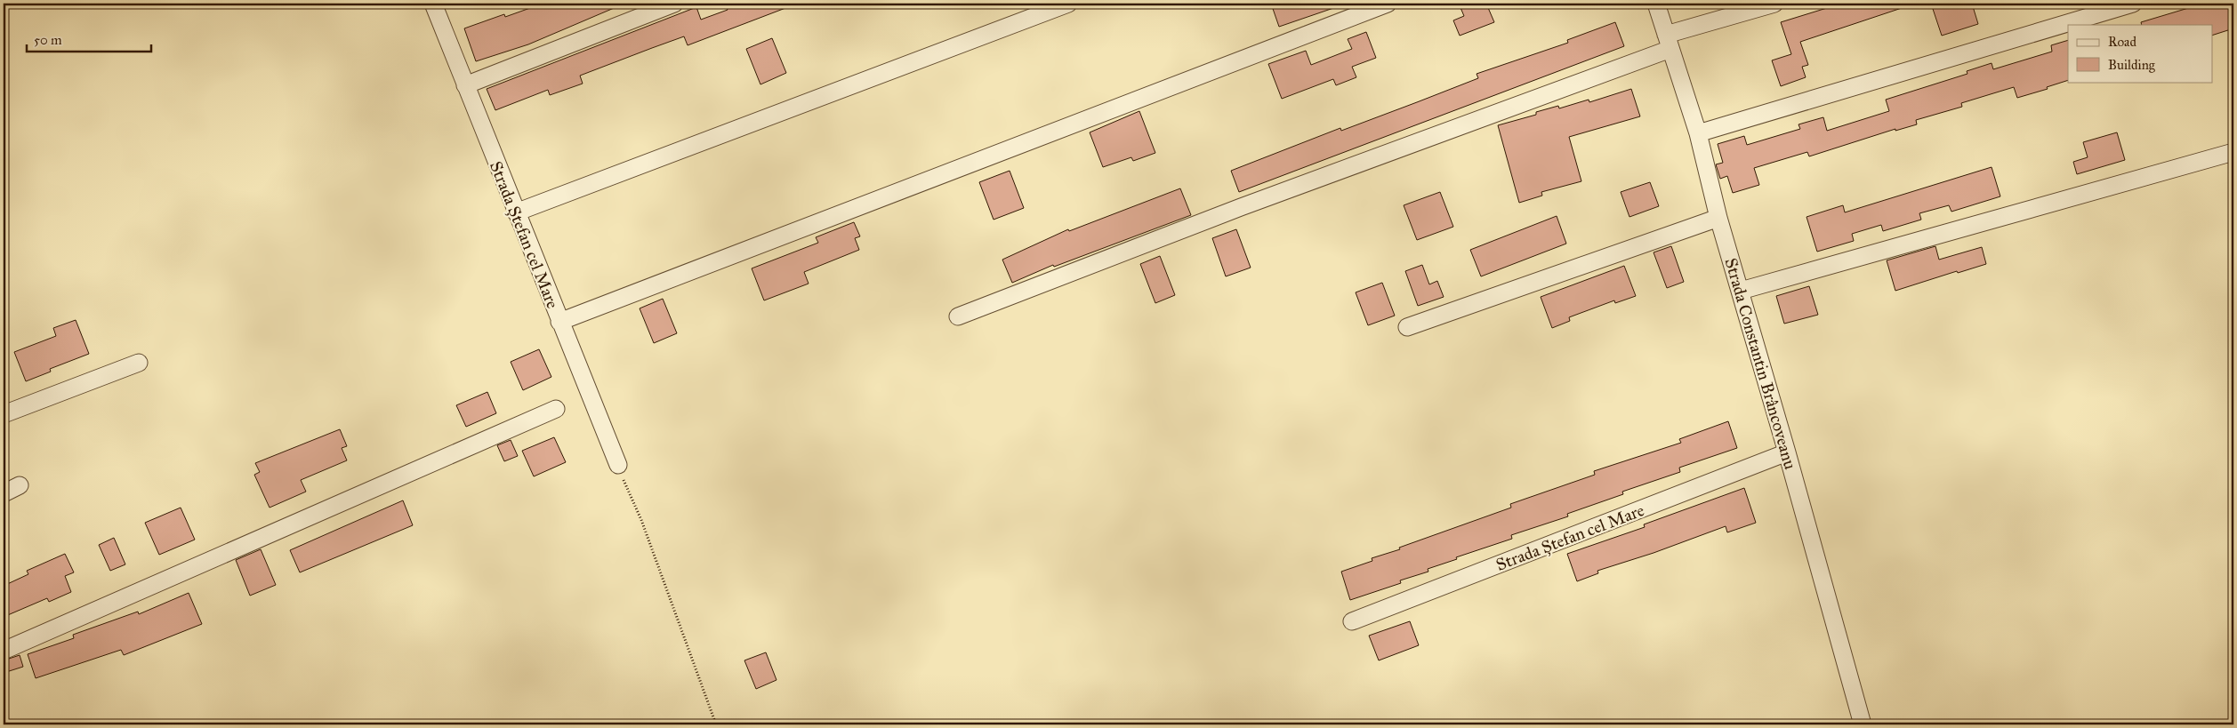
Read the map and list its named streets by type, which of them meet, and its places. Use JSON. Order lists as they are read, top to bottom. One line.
{"streets":{"street":["Strada Ștefan cel Mare","Strada Constantin Brâncoveanu"]},"crossings":[["Strada Ștefan cel Mare","Strada Constantin Brâncoveanu"]],"legend":["Road","Building"],"scale_bar":"50 m"}
